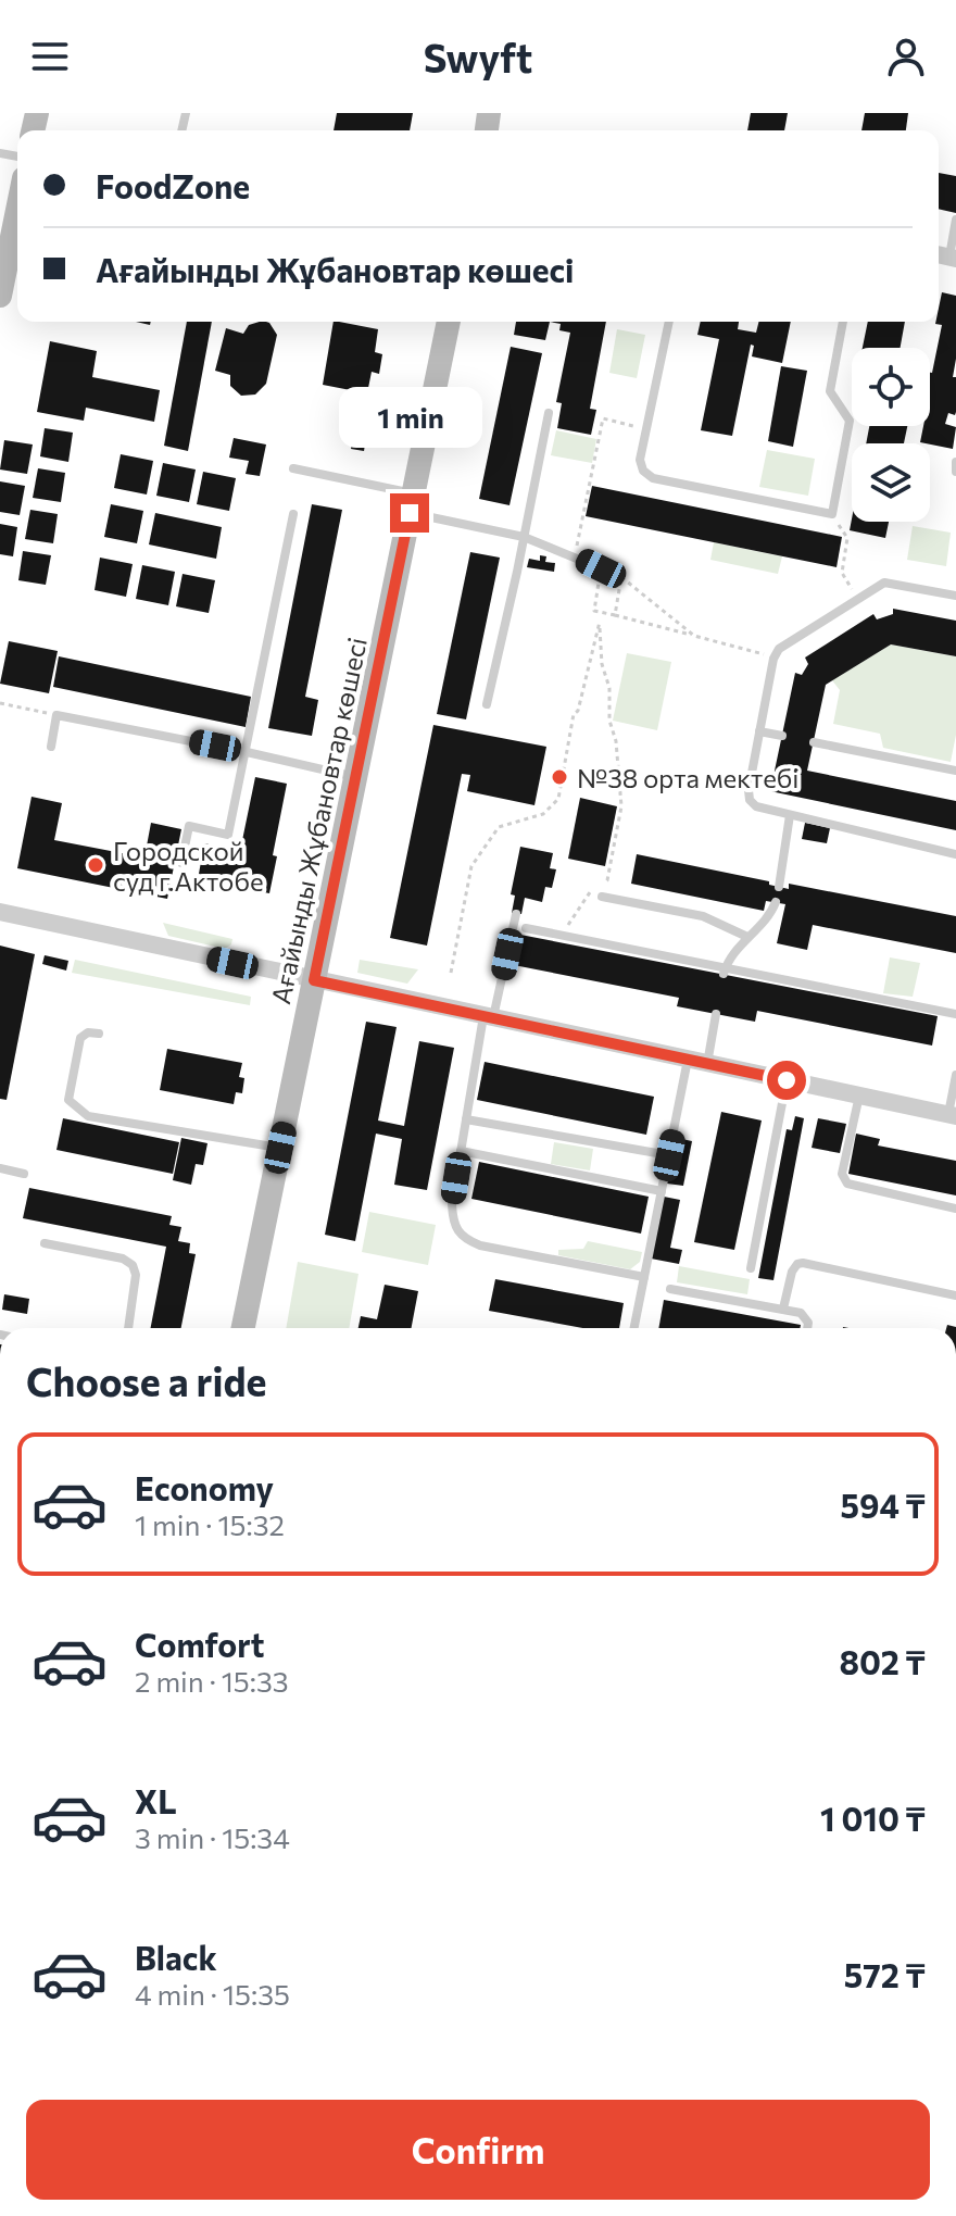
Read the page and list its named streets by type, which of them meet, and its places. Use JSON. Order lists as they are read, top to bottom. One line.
{"streets":{"street":["Ағайынды Жұбановтар көшесі"]},"places":["№38 орта мектебі","Городской суд г.Актобе"],"page":{"header":"Swyft","banner":["FoodZone","Ағайынды Жұбановтар көшесі"],"bubble":"1 min","heading":"Choose a ride","list":[{"name":"Economy","note":"1 min · 15:32","value":"594 ₸"},{"name":"Comfort","note":"2 min · 15:33","value":"802 ₸"},{"name":"XL","note":"3 min · 15:34","value":"1 010 ₸"},{"name":"Black","note":"4 min · 15:35","value":"572 ₸"}],"buttons":"Confirm"}}
